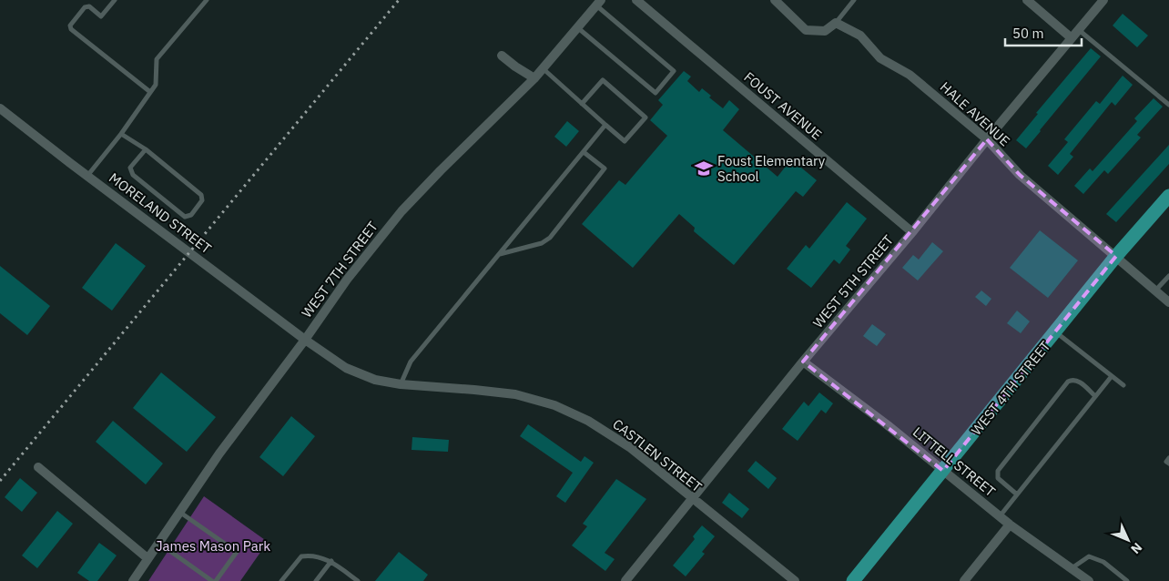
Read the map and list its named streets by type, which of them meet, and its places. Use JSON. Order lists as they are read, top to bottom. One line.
{"streets":{"main road":["WEST 4TH STREET"],"street":["FOUST AVENUE","HALE AVENUE","MORELAND STREET","WEST 7TH STREET","WEST 5TH STREET","CASTLEN STREET","LITTELL STREET"]},"crossings":[["FOUST AVENUE","WEST 5TH STREET"],["HALE AVENUE","WEST 5TH STREET"],["HALE AVENUE","WEST 4TH STREET"],["MORELAND STREET","WEST 7TH STREET"],["MORELAND STREET","CASTLEN STREET"],["WEST 7TH STREET","CASTLEN STREET"],["WEST 5TH STREET","CASTLEN STREET"],["WEST 5TH STREET","LITTELL STREET"],["WEST 4TH STREET","LITTELL STREET"]],"parks":["James Mason Park"],"places":{"school or university":["Foust Elementary School"]},"scale_bar":"50 m","north":"bottom right"}
